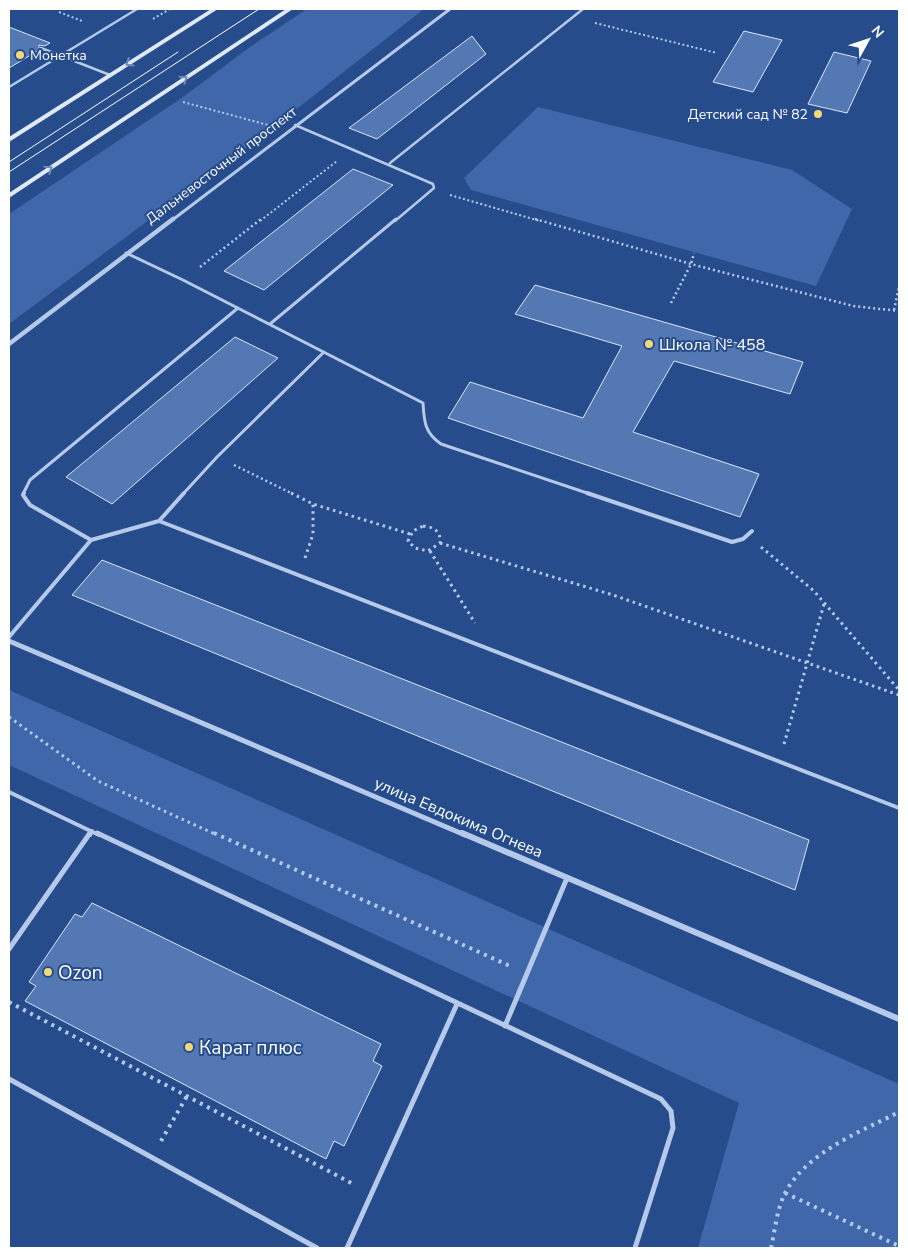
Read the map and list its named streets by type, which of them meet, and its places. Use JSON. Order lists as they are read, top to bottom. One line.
{"streets":{"street":["Дальневосточный проспект","улица Евдокима Огнева"]},"places":["Монетка","Детский сад № 82","Школа № 458","Ozon","Карат плюс"],"north":"top right"}
